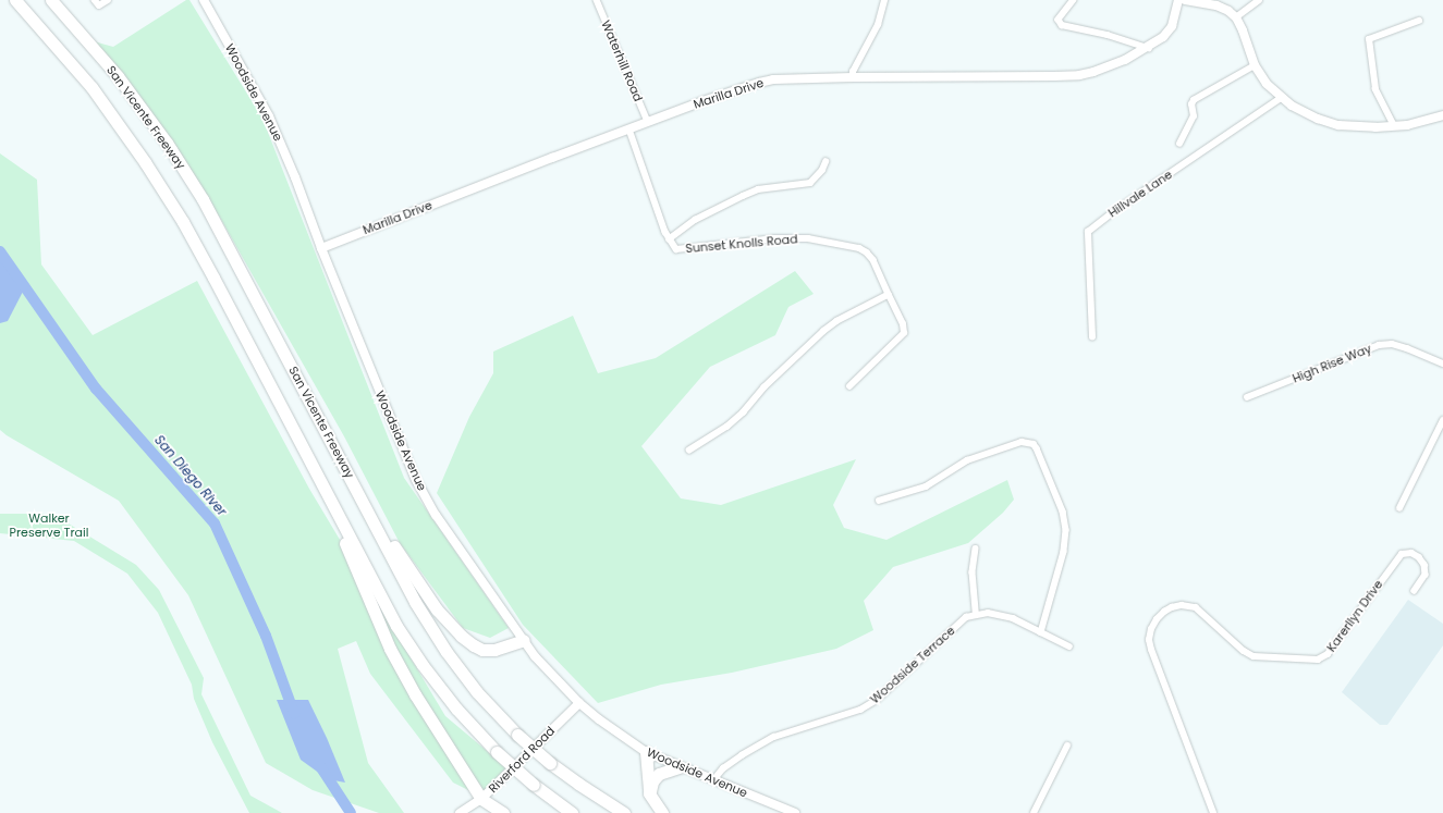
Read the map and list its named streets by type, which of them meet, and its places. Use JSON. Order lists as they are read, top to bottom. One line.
{"streets":{"highway":["San Vicente Freeway"],"street":["Waterhill Road","Woodside Avenue","Marilla Drive","Hillvale Lane","Sunset Knolls Road","High Rise Way","Karerllyn Drive","Woodside Terrace","Riverford Road"]},"crossings":[["Waterhill Road","Marilla Drive"],["Woodside Avenue","Marilla Drive"],["Woodside Avenue","Woodside Terrace"],["Woodside Avenue","Riverford Road"],["Marilla Drive","Sunset Knolls Road"]],"water":["San Diego River"],"parks":["Walker Preserve Trail"]}
